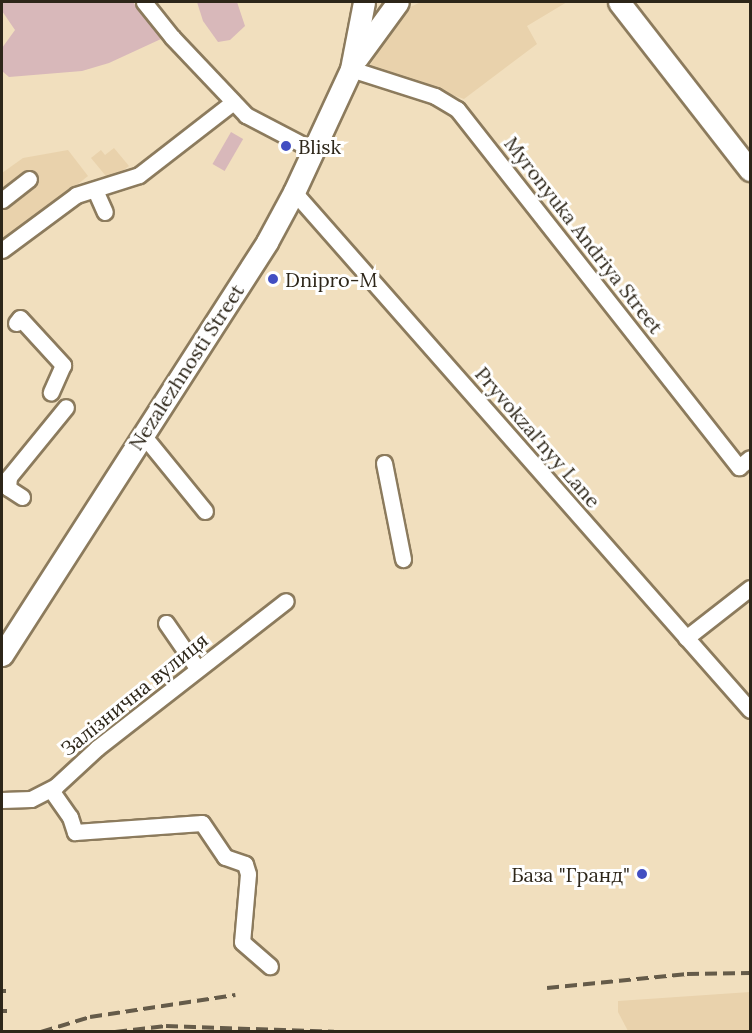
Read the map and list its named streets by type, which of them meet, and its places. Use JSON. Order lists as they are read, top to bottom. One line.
{"streets":{"main road":["Nezalezhnosti Street"],"street":["Myronyuka Andriya Street","Pryvokzalʹnyy Lane","Залізнична вулиця"]},"crossings":[["Myronyuka Andriya Street","Nezalezhnosti Street"],["Nezalezhnosti Street","Pryvokzalʹnyy Lane"]],"places":["Blisk","Dnipro-M","База \"Гранд\""]}
